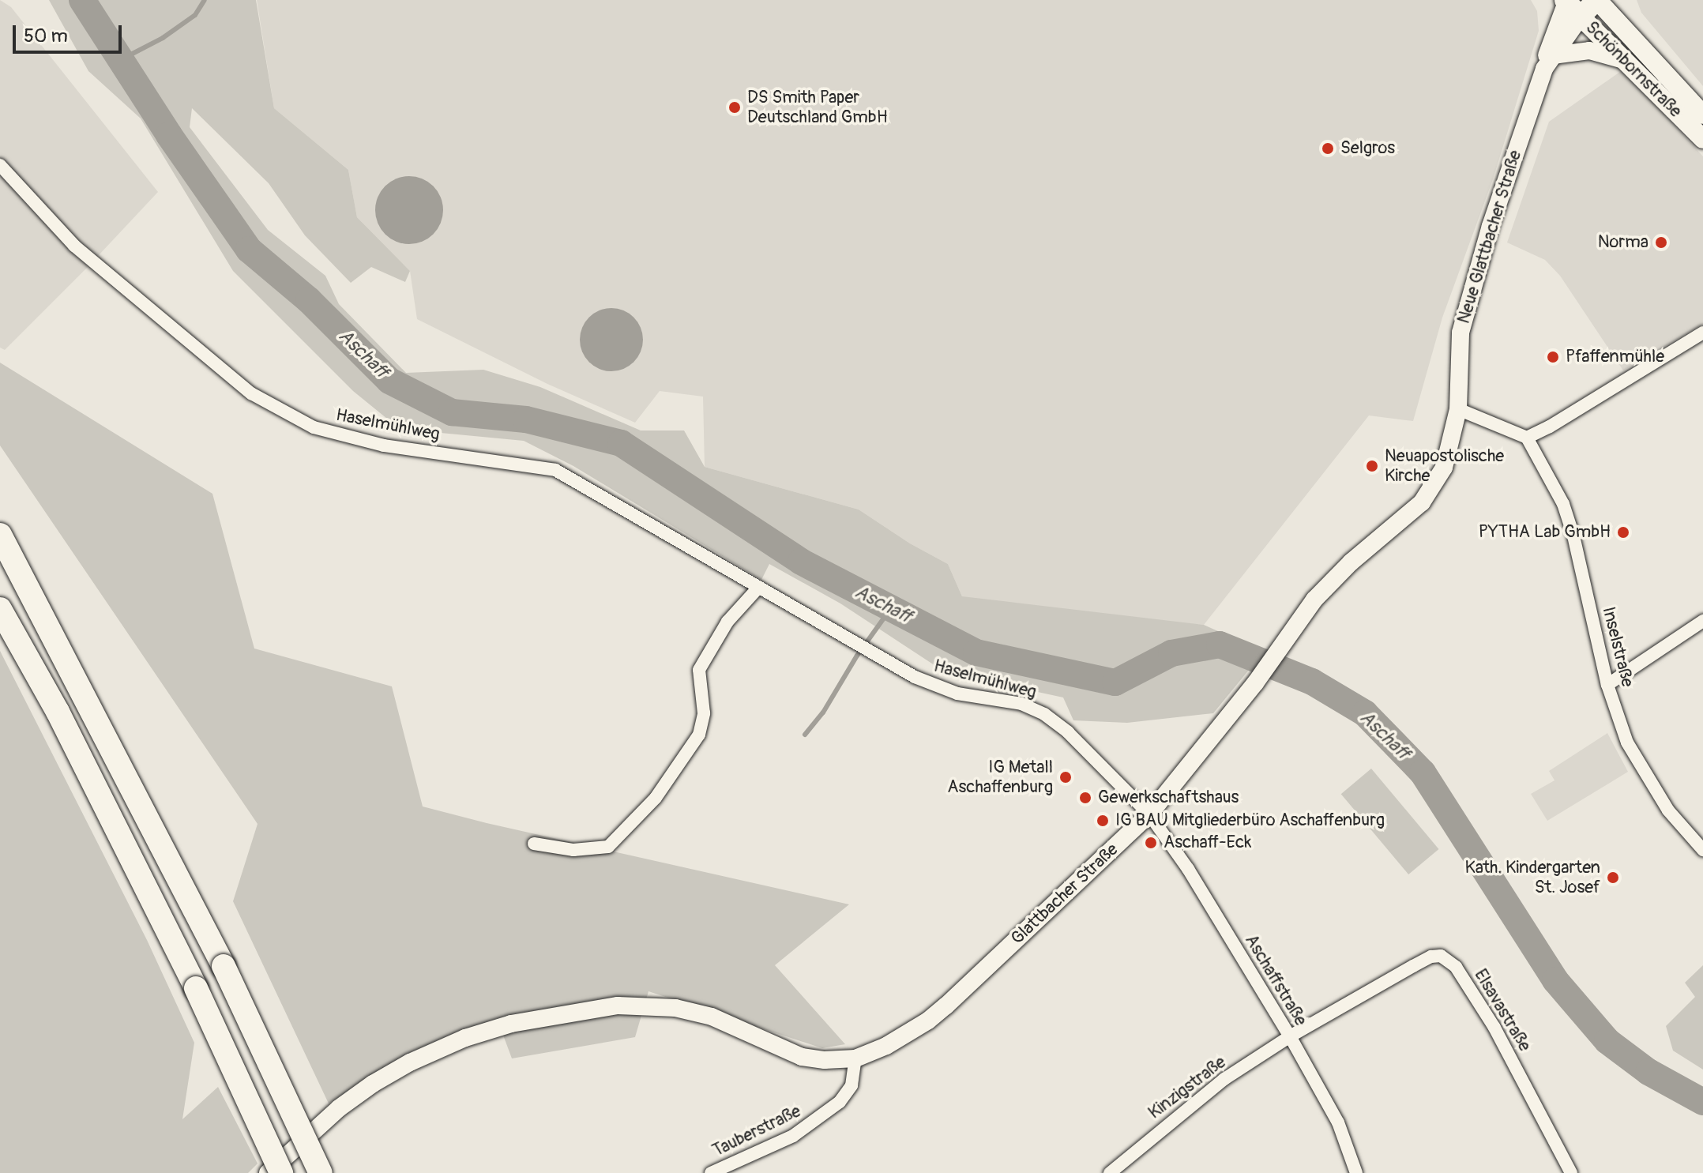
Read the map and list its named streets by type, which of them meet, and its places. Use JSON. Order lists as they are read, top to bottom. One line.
{"streets":{"main road":["Schönbornstraße"],"street":["Neue Glattbacher Straße","Haselmühlweg","Inselstraße","Glattbacher Straße","Aschaffstraße","Elsavastraße","Kinzigstraße","Tauberstraße"]},"crossings":[["Schönbornstraße","Neue Glattbacher Straße"],["Neue Glattbacher Straße","Glattbacher Straße"],["Haselmühlweg","Glattbacher Straße"],["Haselmühlweg","Aschaffstraße"],["Glattbacher Straße","Aschaffstraße"],["Glattbacher Straße","Tauberstraße"],["Aschaffstraße","Elsavastraße"],["Aschaffstraße","Kinzigstraße"],["Elsavastraße","Kinzigstraße"]],"water":["Aschaff"],"places":["DS Smith Paper Deutschland GmbH","Selgros","Norma","Pfaffenmühle","Neuapostolische Kirche","PYTHA Lab GmbH","IG Metall Aschaffenburg","Gewerkschaftshaus","IG BAU Mitgliederbüro Aschaffenburg","Aschaff-Eck","Kath. Kindergarten St. Josef"],"scale_bar":"50 m"}
